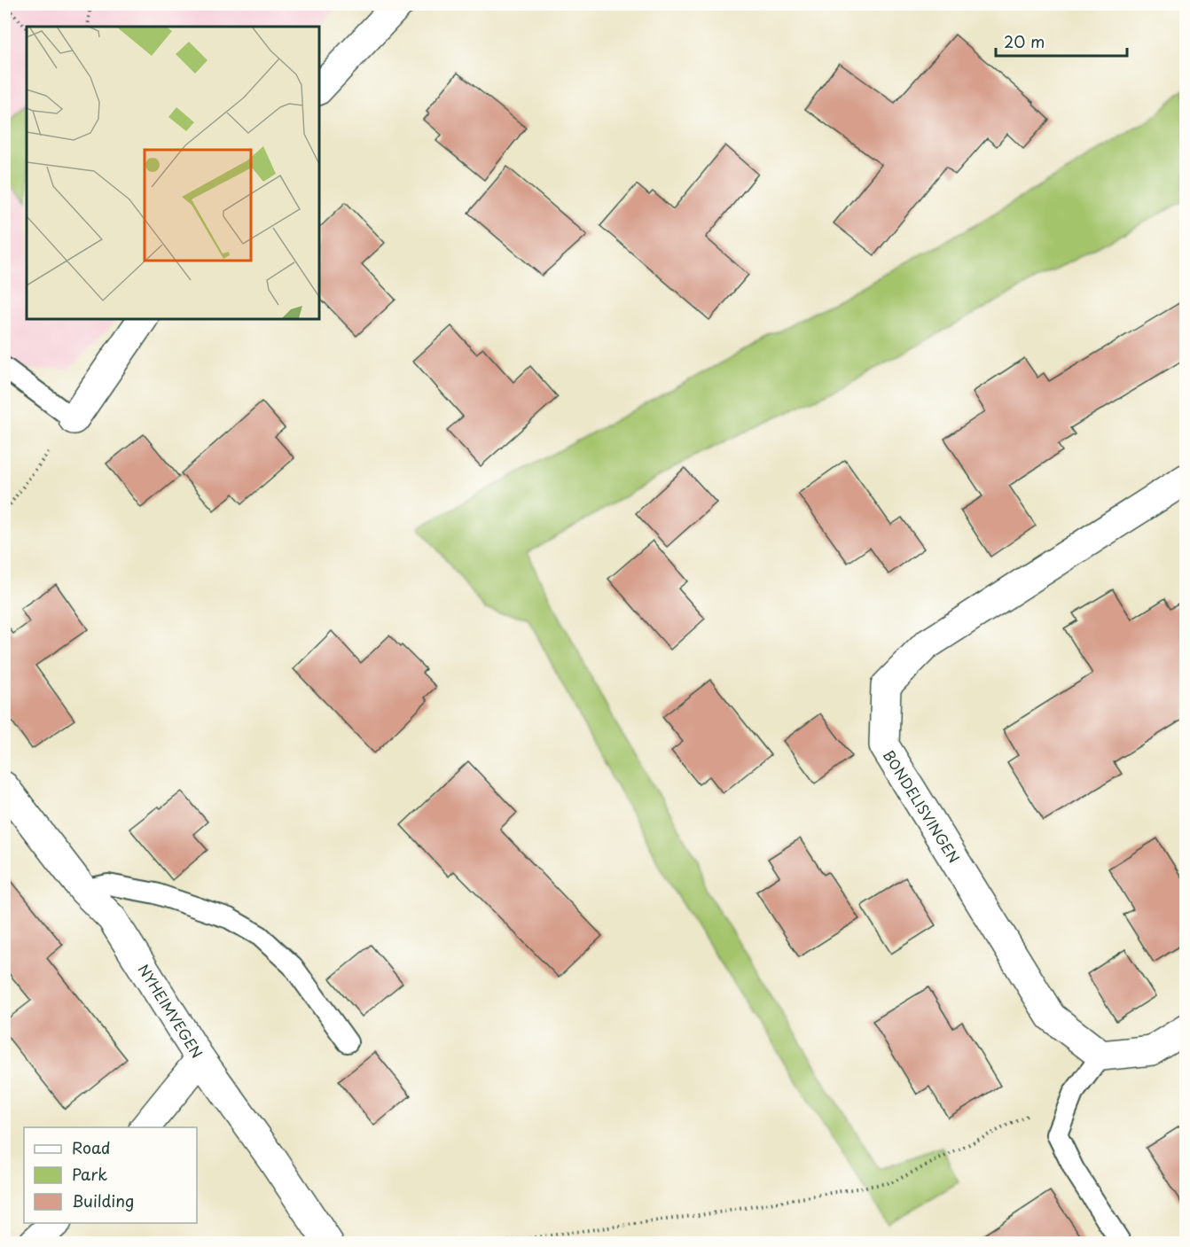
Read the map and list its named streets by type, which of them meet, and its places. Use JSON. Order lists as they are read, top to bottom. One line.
{"streets":{"street":["BONDELISVINGEN","NYHEIMVEGEN"]},"legend":["Road","Park","Building"],"scale_bar":"20 m"}
